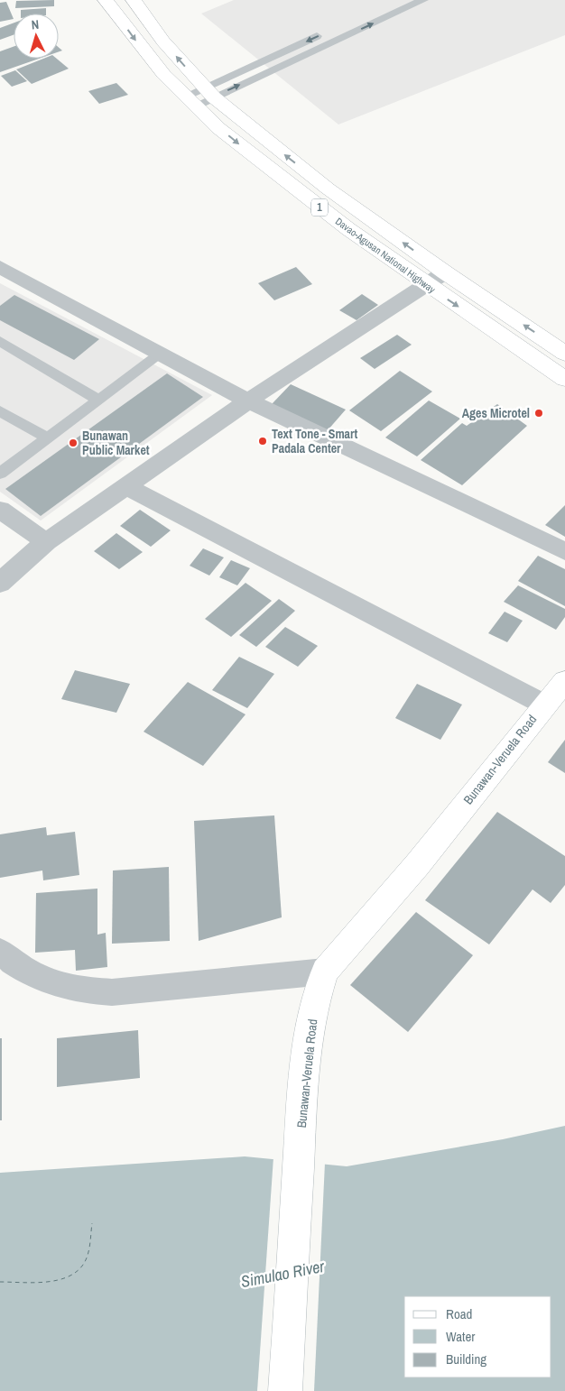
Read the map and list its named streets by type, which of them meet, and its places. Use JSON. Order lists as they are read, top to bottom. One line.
{"streets":{"main road":["1","Davao-Agusan National Highway","Bunawan-Veruela Road"]},"water":["Simulao River"],"places":["Ages Microtel","Text Tone - Smart Padala Center","Bunawan Public Market"],"legend":["Road","Water","Building"],"north":"top"}
